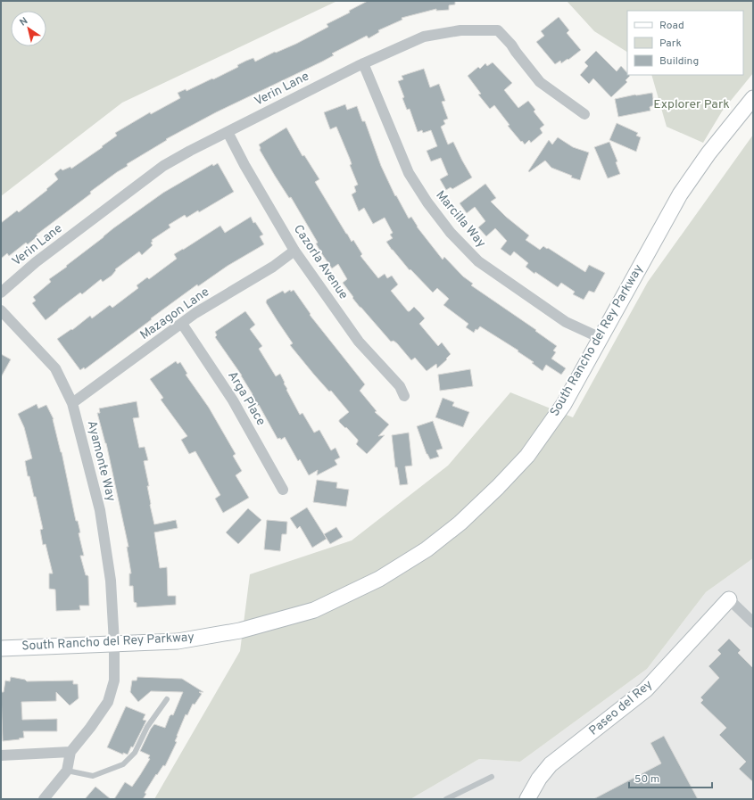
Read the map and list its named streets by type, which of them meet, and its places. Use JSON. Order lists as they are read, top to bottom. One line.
{"streets":{"street":["Verin Lane","Marcilla Way","Cazorla Avenue","Mazagon Lane","South Rancho del Rey Parkway","Arga Place","Ayamonte Way","Paseo del Rey"]},"crossings":[["Verin Lane","Marcilla Way"],["Verin Lane","Cazorla Avenue"],["Marcilla Way","South Rancho del Rey Parkway"],["Cazorla Avenue","Mazagon Lane"],["Mazagon Lane","Arga Place"],["Mazagon Lane","Ayamonte Way"],["South Rancho del Rey Parkway","Ayamonte Way"]],"parks":["Explorer Park"],"legend":["Road","Park","Building"],"scale_bar":"50 m","north":"top left"}
